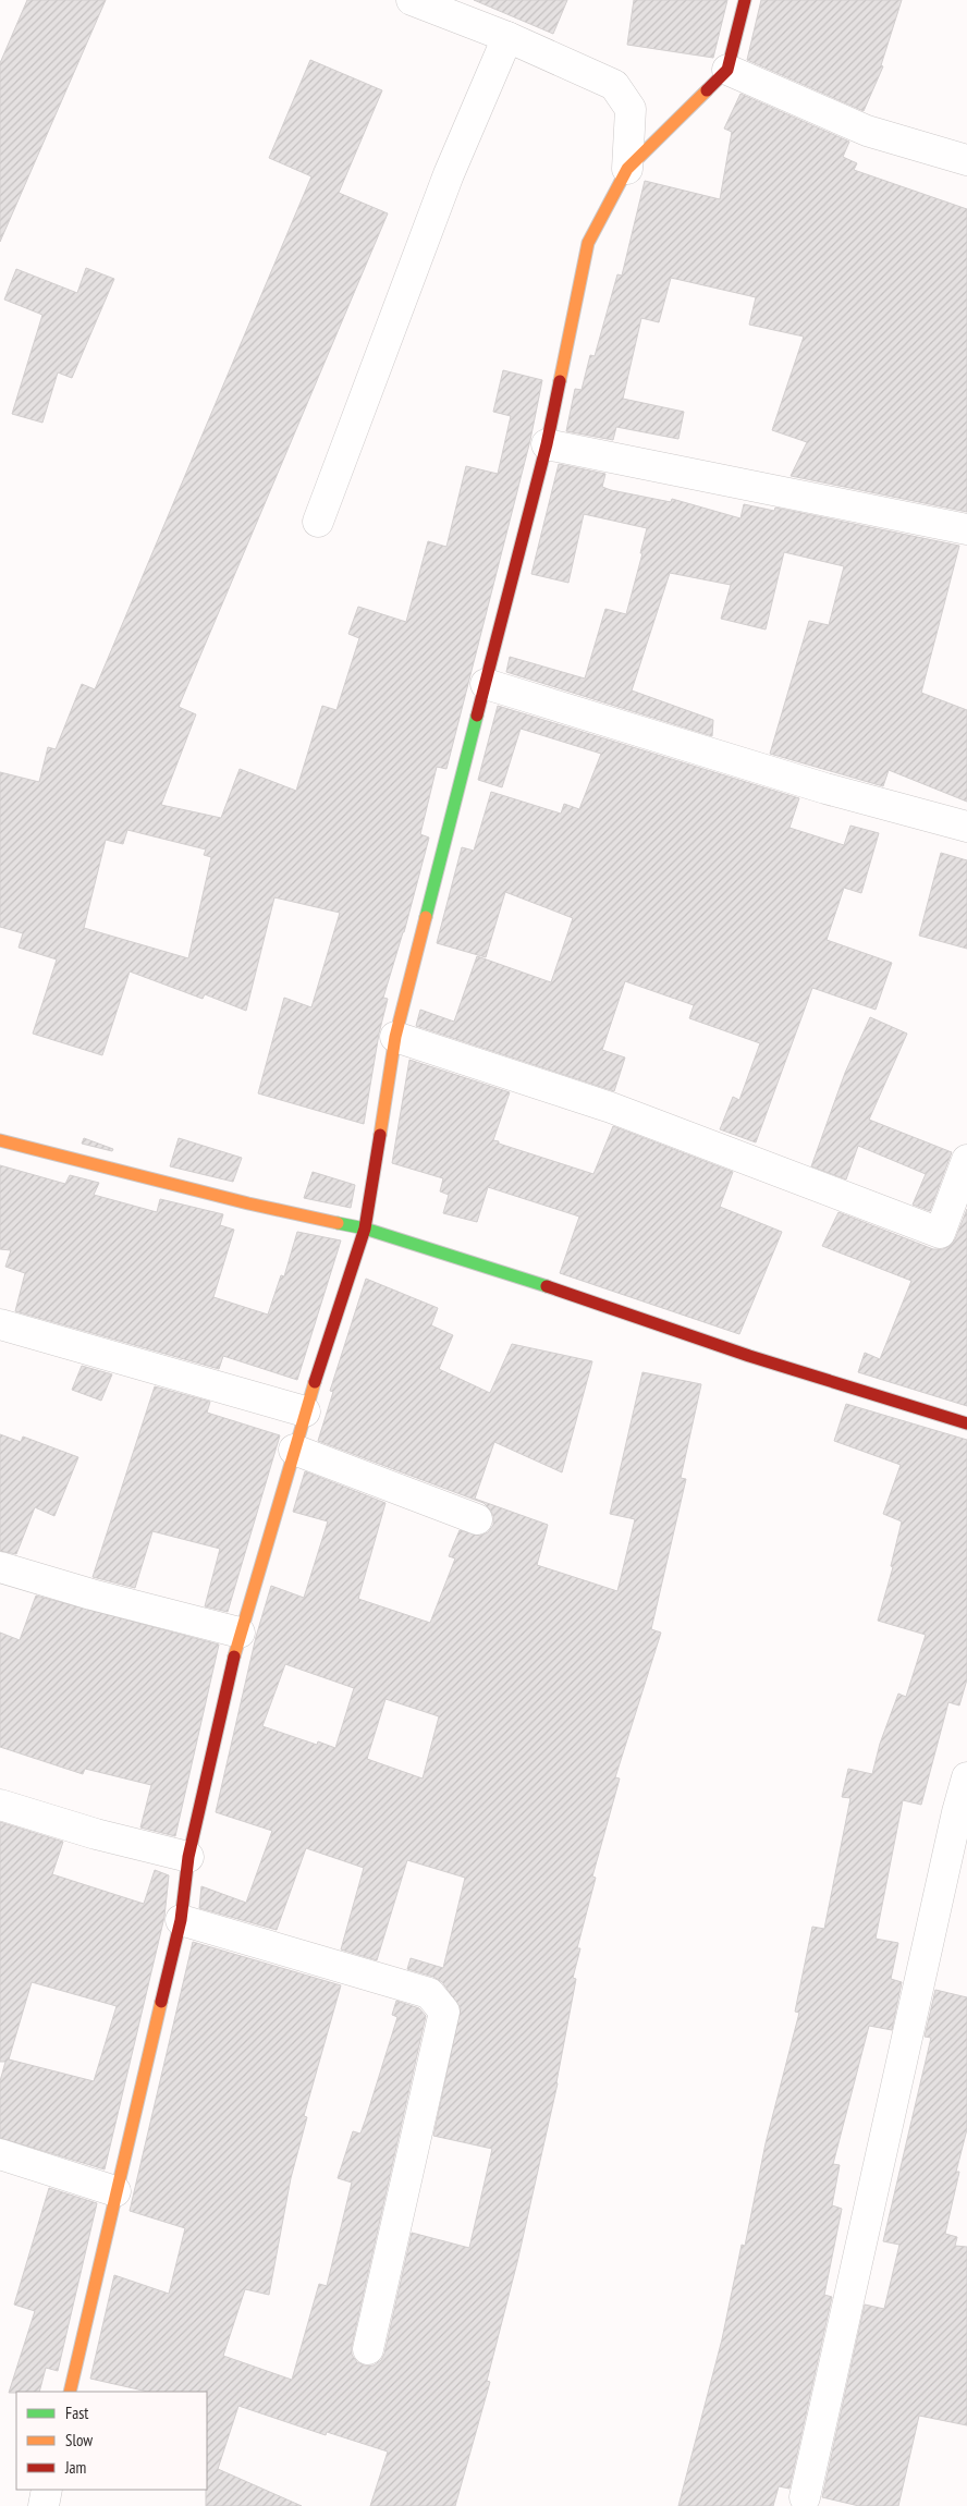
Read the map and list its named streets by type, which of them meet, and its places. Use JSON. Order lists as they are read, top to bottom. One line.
{"legend":["Fast","Slow","Jam"]}
